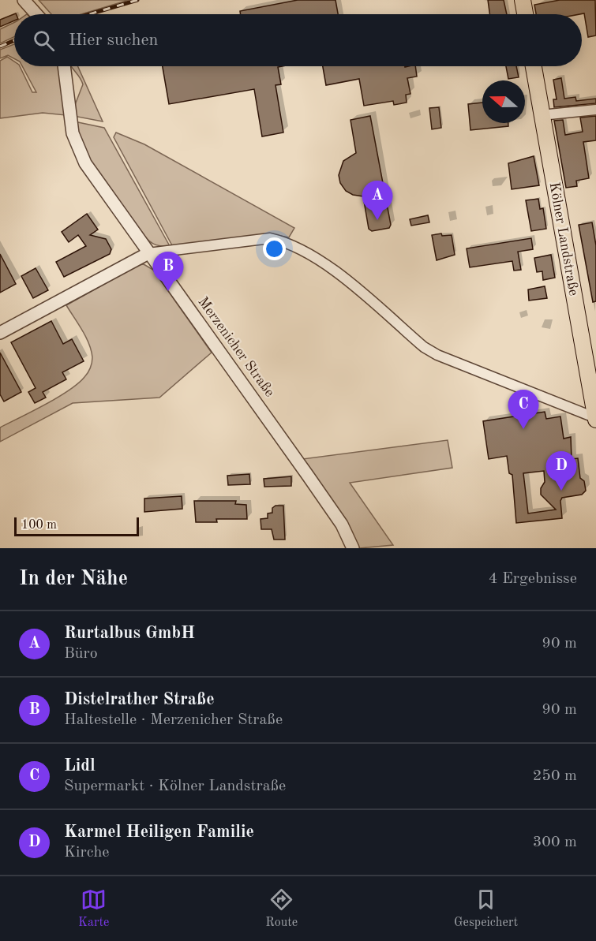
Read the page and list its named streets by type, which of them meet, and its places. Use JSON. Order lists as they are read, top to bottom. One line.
{"streets":{"main road":["Kölner Landstraße"],"street":["Merzenicher Straße"]},"scale_bar":"100 m","north":"left","page":{"search":"Hier suchen","pins":["A","B","C","D"],"scale":"100 m","heading":["In der Nähe","4 Ergebnisse"],"list":[{"mark":"A","name":"Rurtalbus GmbH","note":"Büro","value":"90 m"},{"mark":"B","name":"Distelrather Straße","note":"Haltestelle · Merzenicher Straße","value":"90 m"},{"mark":"C","name":"Lidl","note":"Supermarkt · Kölner Landstraße","value":"250 m"},{"mark":"D","name":"Karmel Heiligen Familie","note":"Kirche","value":"300 m"}],"nav":["Karte","Route","Gespeichert"]}}
